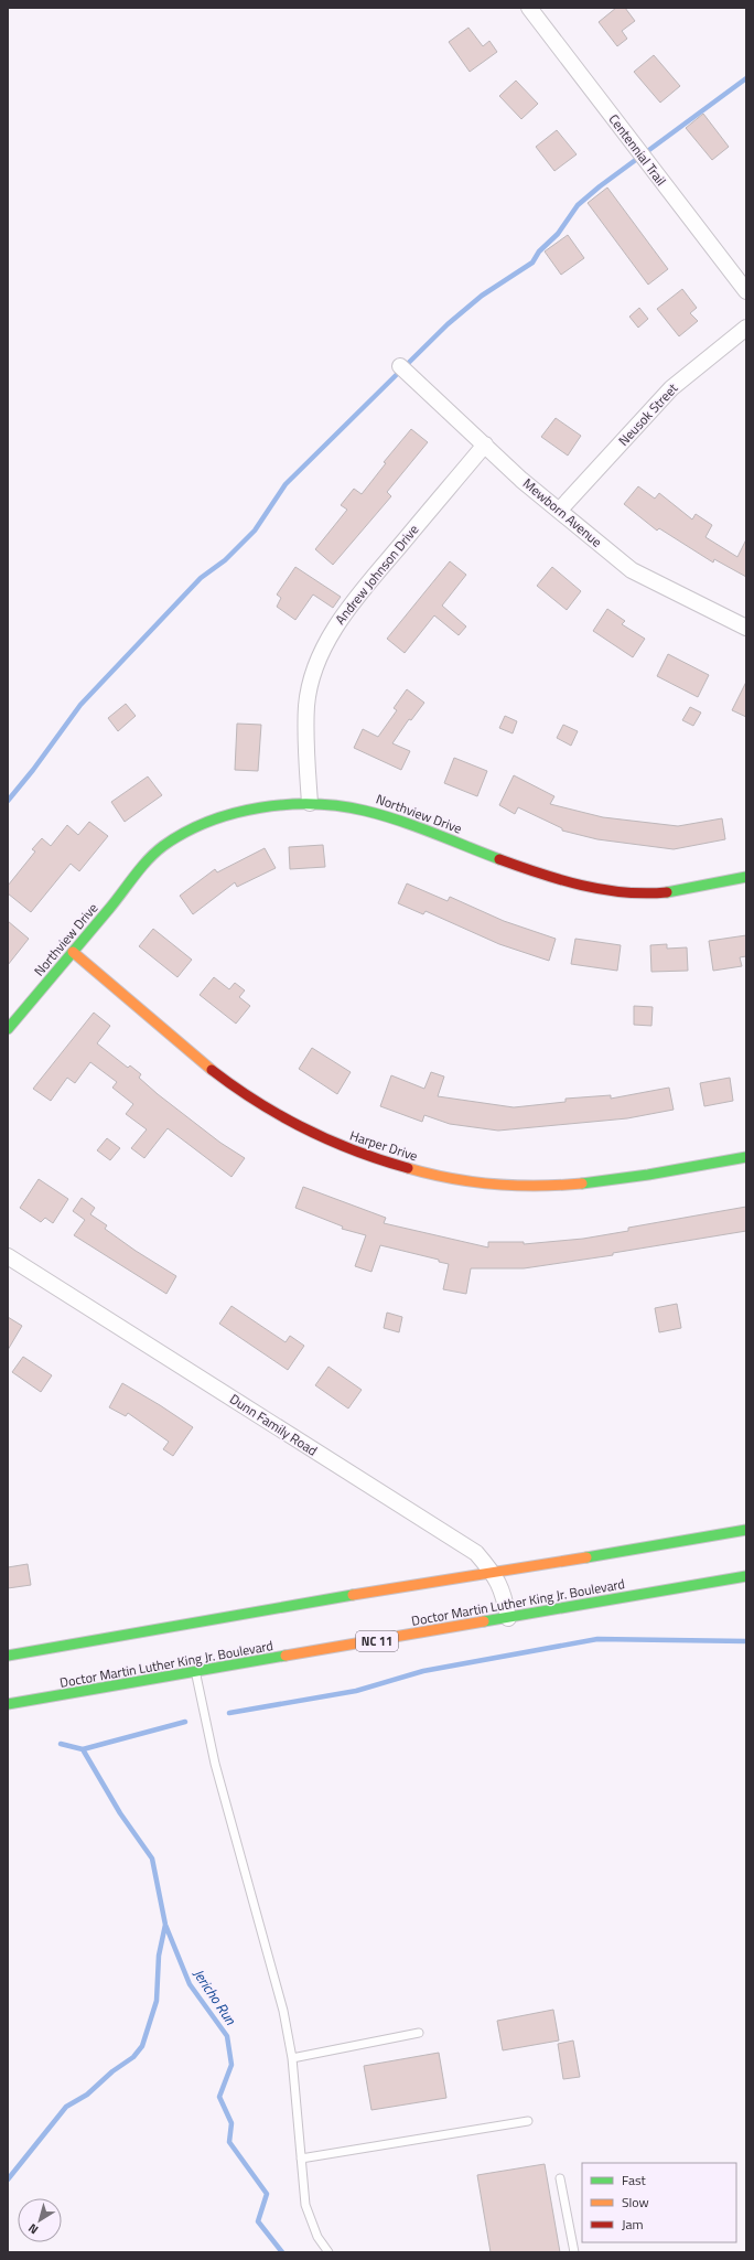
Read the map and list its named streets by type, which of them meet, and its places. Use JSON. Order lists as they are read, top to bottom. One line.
{"streets":{"main road":["Northview Drive","Harper Drive","Doctor Martin Luther King Jr. Boulevard","NC 11"],"street":["Centennial Trail","Neusok Street","Mewborn Avenue","Andrew Johnson Drive","Dunn Family Road"]},"crossings":[["Neusok Street","Mewborn Avenue"],["Mewborn Avenue","Andrew Johnson Drive"],["Andrew Johnson Drive","Northview Drive"],["Northview Drive","Harper Drive"],["Dunn Family Road","Doctor Martin Luther King Jr. Boulevard"]],"water":["Jericho Run"],"legend":["Fast","Slow","Jam"],"north":"bottom left"}
